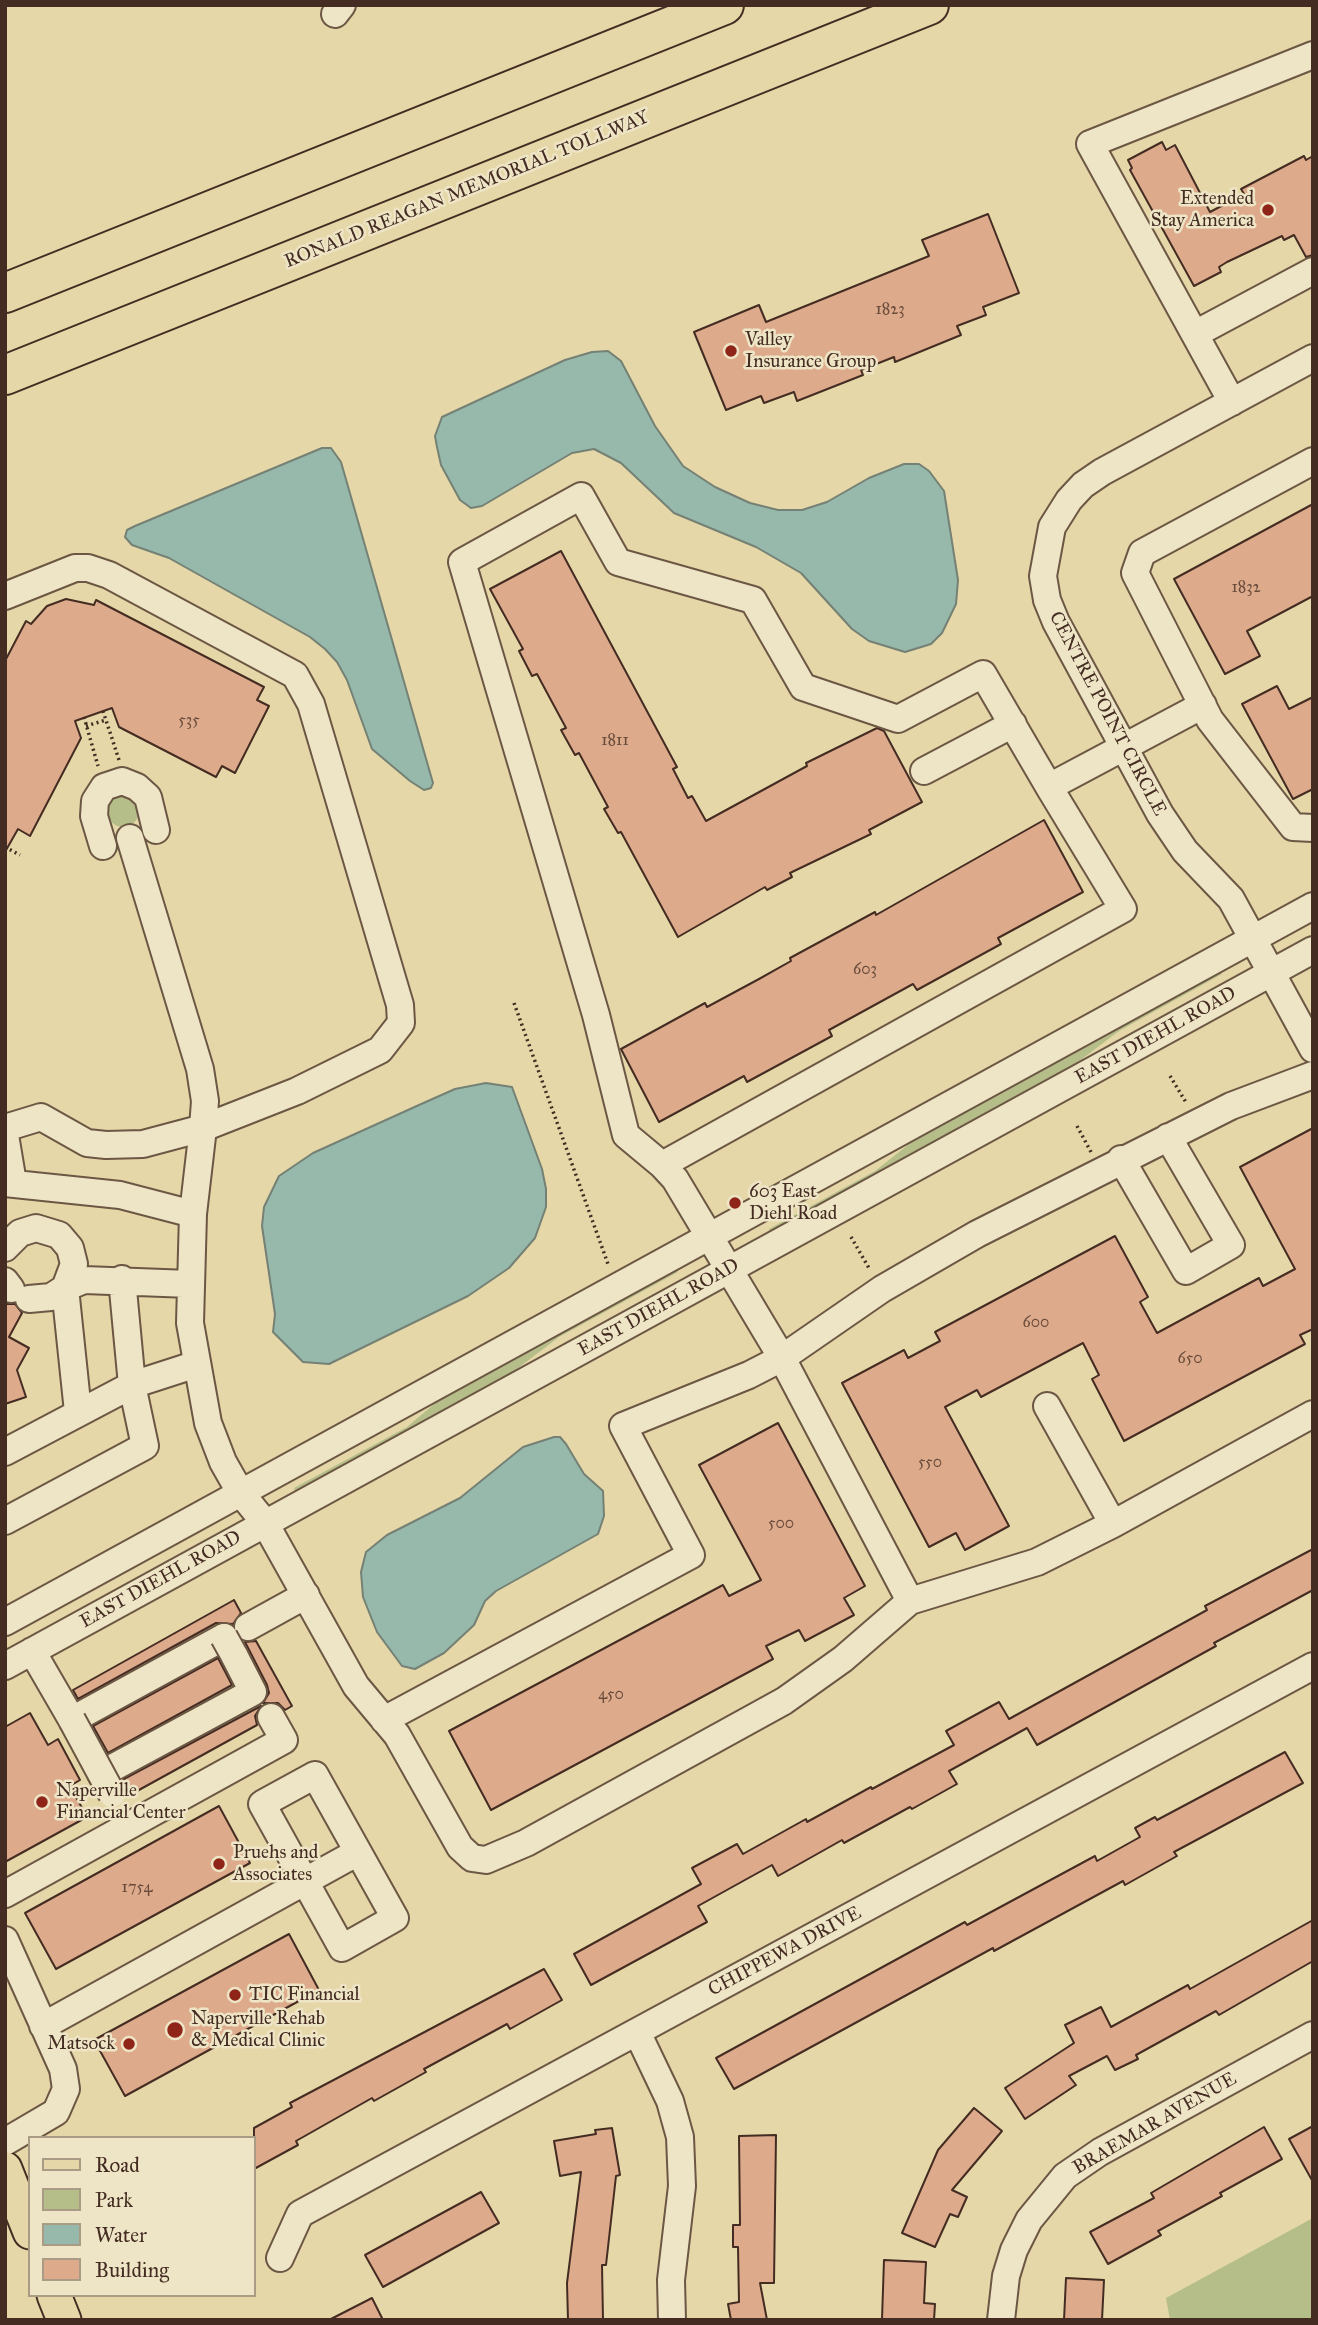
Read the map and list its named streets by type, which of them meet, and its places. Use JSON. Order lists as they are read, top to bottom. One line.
{"streets":{"highway":["RONALD REAGAN MEMORIAL TOLLWAY"],"street":["CENTRE POINT CIRCLE","EAST DIEHL ROAD","CHIPPEWA DRIVE","BRAEMAR AVENUE"]},"crossings":[["CENTRE POINT CIRCLE","EAST DIEHL ROAD"]],"places":["Extended Stay America","Valley Insurance Group","603 East Diehl Road","Naperville Financial Center","Pruehs and Associates","TIC Financial","Naperville Rehab & Medical Clinic","Matsock"],"house_numbers":["1823","1832","535","1811","603","600","650","550","500","450","1754"],"legend":["Road","Park","Water","Building"]}
